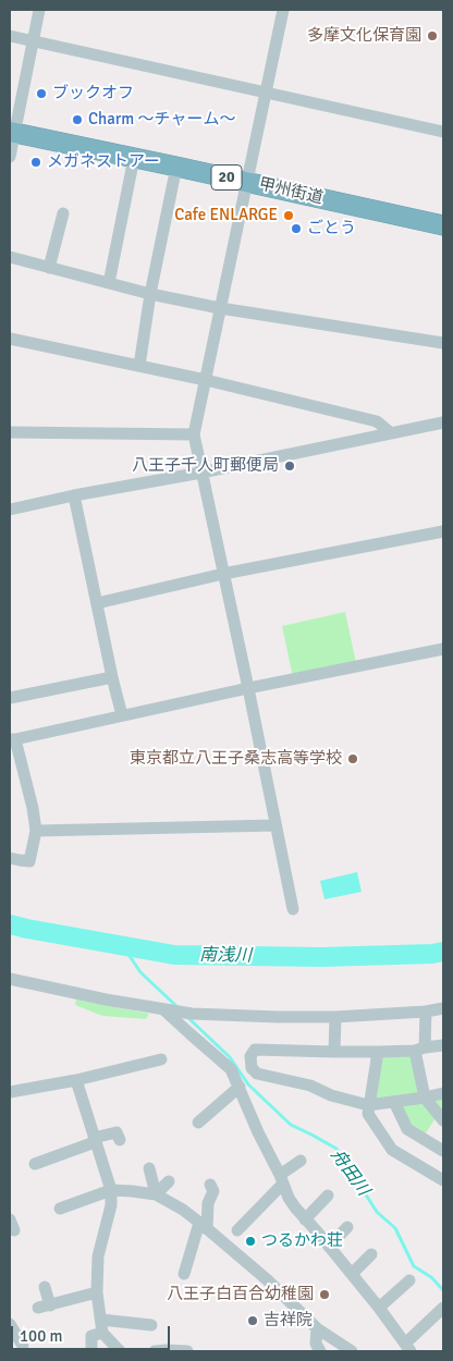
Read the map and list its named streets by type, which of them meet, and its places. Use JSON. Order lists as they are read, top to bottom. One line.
{"streets":{"highway":["20","甲州街道"]},"water":["南浅川","舟田川"],"places":["多摩文化保育園","ブックオフ","Charm ～チャーム～","メガネストアー","Cafe ENLARGE","ごとう","八王子千人町郵便局","東京都立八王子桑志高等学校","つるかわ荘","八王子白百合幼稚園","吉祥院"],"scale_bar":"100 m"}
